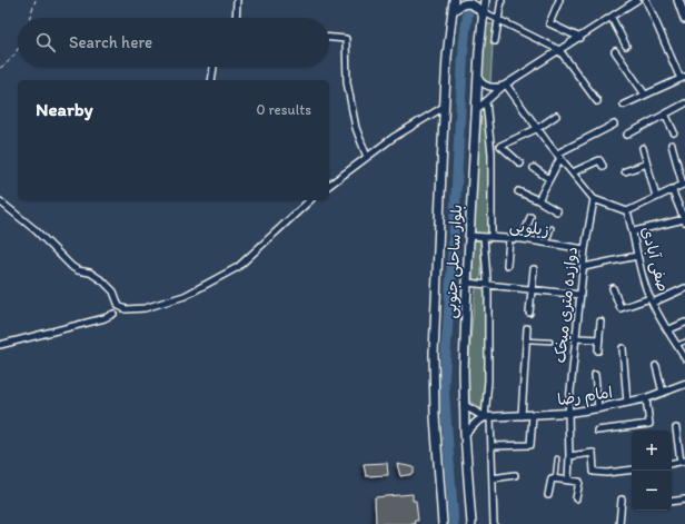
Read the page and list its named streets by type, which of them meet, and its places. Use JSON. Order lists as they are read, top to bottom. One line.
{"streets":{"main road":["بلوار ساحلی جنوبی"],"street":["زیلویی","صفی آبادی","دوازده متری میخک","امام رضا"]},"crossings":[["زیلویی","بلوار ساحلی جنوبی"],["زیلویی","دوازده متری میخک"],["دوازده متری میخک","امام رضا"]],"page":{"search":"Search here","heading":["Nearby","0 results"],"map_buttons":["+","−"]}}
